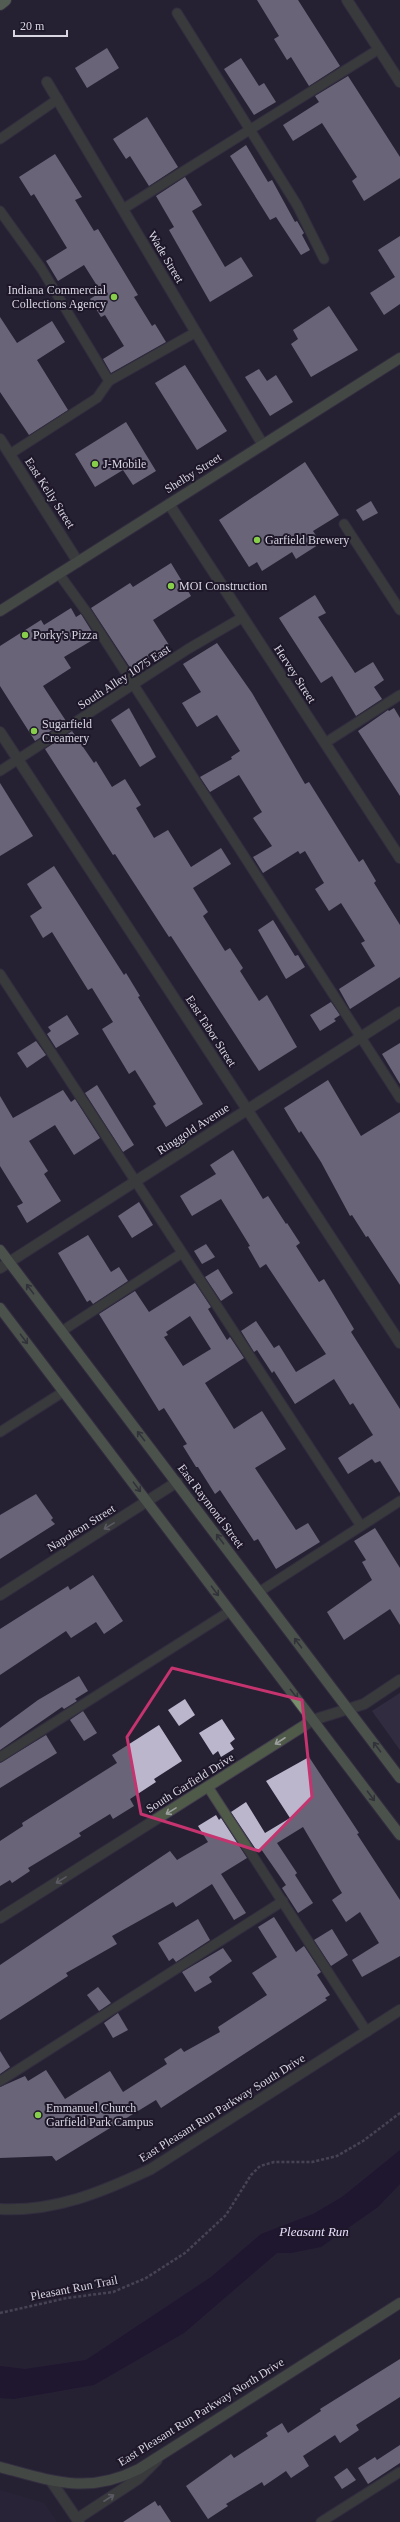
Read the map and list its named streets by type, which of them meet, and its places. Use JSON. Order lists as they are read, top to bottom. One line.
{"streets":{"main road":["Shelby Street","East Raymond Street","East Pleasant Run Parkway North Drive"],"street":["Wade Street","East Kelly Street","Hervey Street","East Tabor Street","Ringgold Avenue","Napoleon Street","South Garfield Drive","East Pleasant Run Parkway South Drive"],"lane":["South Alley 1075 East"],"path":["Pleasant Run Trail"]},"crossings":[["Wade Street","Shelby Street"],["Shelby Street","East Kelly Street"],["Shelby Street","Hervey Street"],["Hervey Street","South Alley 1075 East"],["South Alley 1075 East","East Tabor Street"],["East Tabor Street","Ringgold Avenue"],["Ringgold Avenue","East Raymond Street"],["East Raymond Street","Napoleon Street"],["East Raymond Street","South Garfield Drive"]],"one_way":["Napoleon Street","South Garfield Drive"],"water":["Pleasant Run"],"places":["Indiana Commercial Collections Agency","J-Mobile","Garfield Brewery","MOI Construction","Porky's Pizza","Sugarfield Creamery","Emmanuel Church Garfield Park Campus"],"scale_bar":"20 m"}
